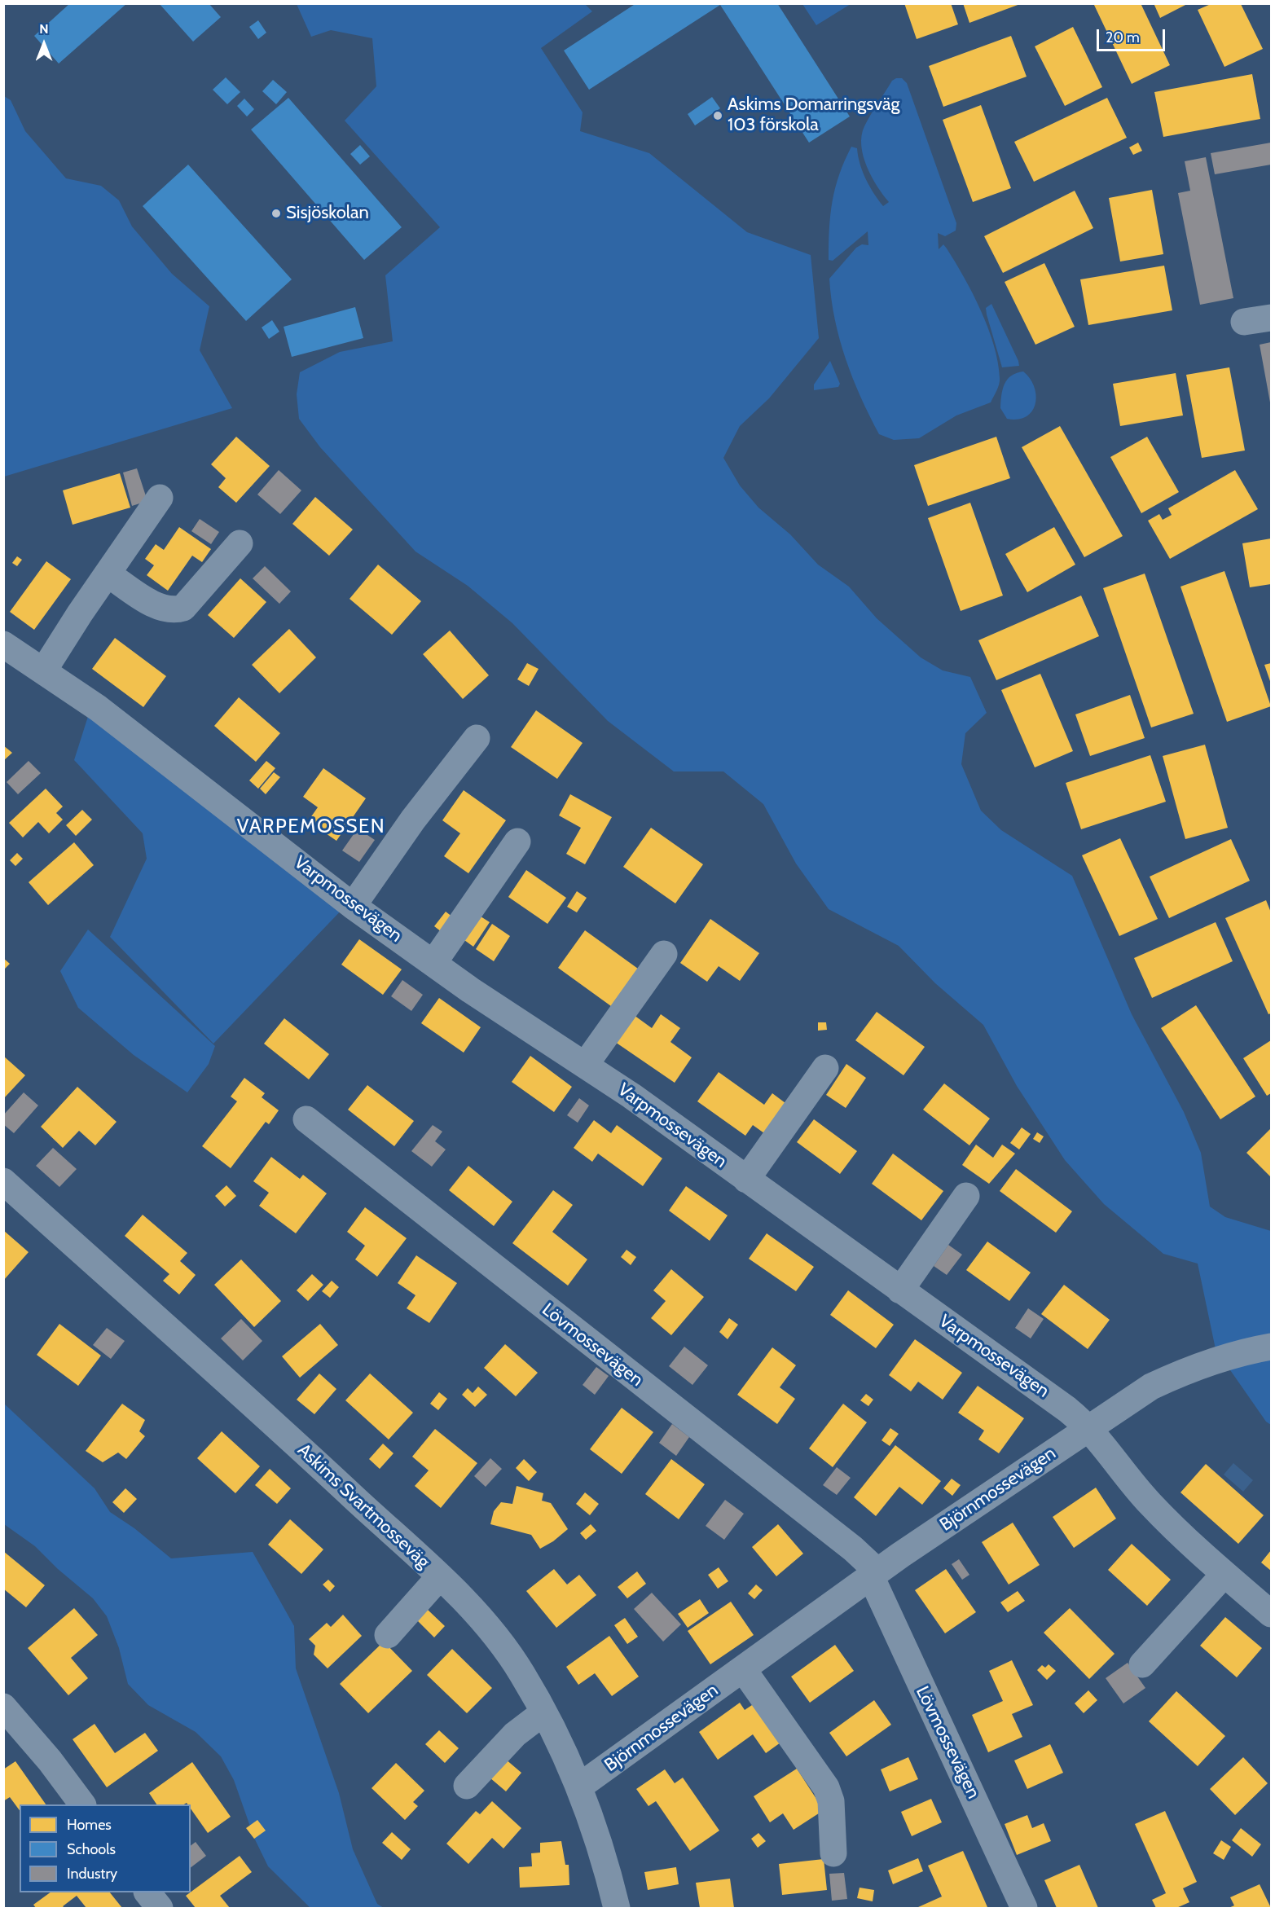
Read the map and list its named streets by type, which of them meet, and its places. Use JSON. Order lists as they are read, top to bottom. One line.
{"streets":{"street":["Varpmossevägen","Lövmossevägen","Björnmossevägen","Askims Svartmosseväg"]},"crossings":[["Varpmossevägen","Björnmossevägen"],["Lövmossevägen","Björnmossevägen"],["Björnmossevägen","Askims Svartmosseväg"]],"districts":["VARPEMOSSEN"],"places":["Askims Domarringsväg 103 förskola","Sisjöskolan"],"legend":["Homes","Schools","Industry"],"scale_bar":"20 m","north":"top"}
